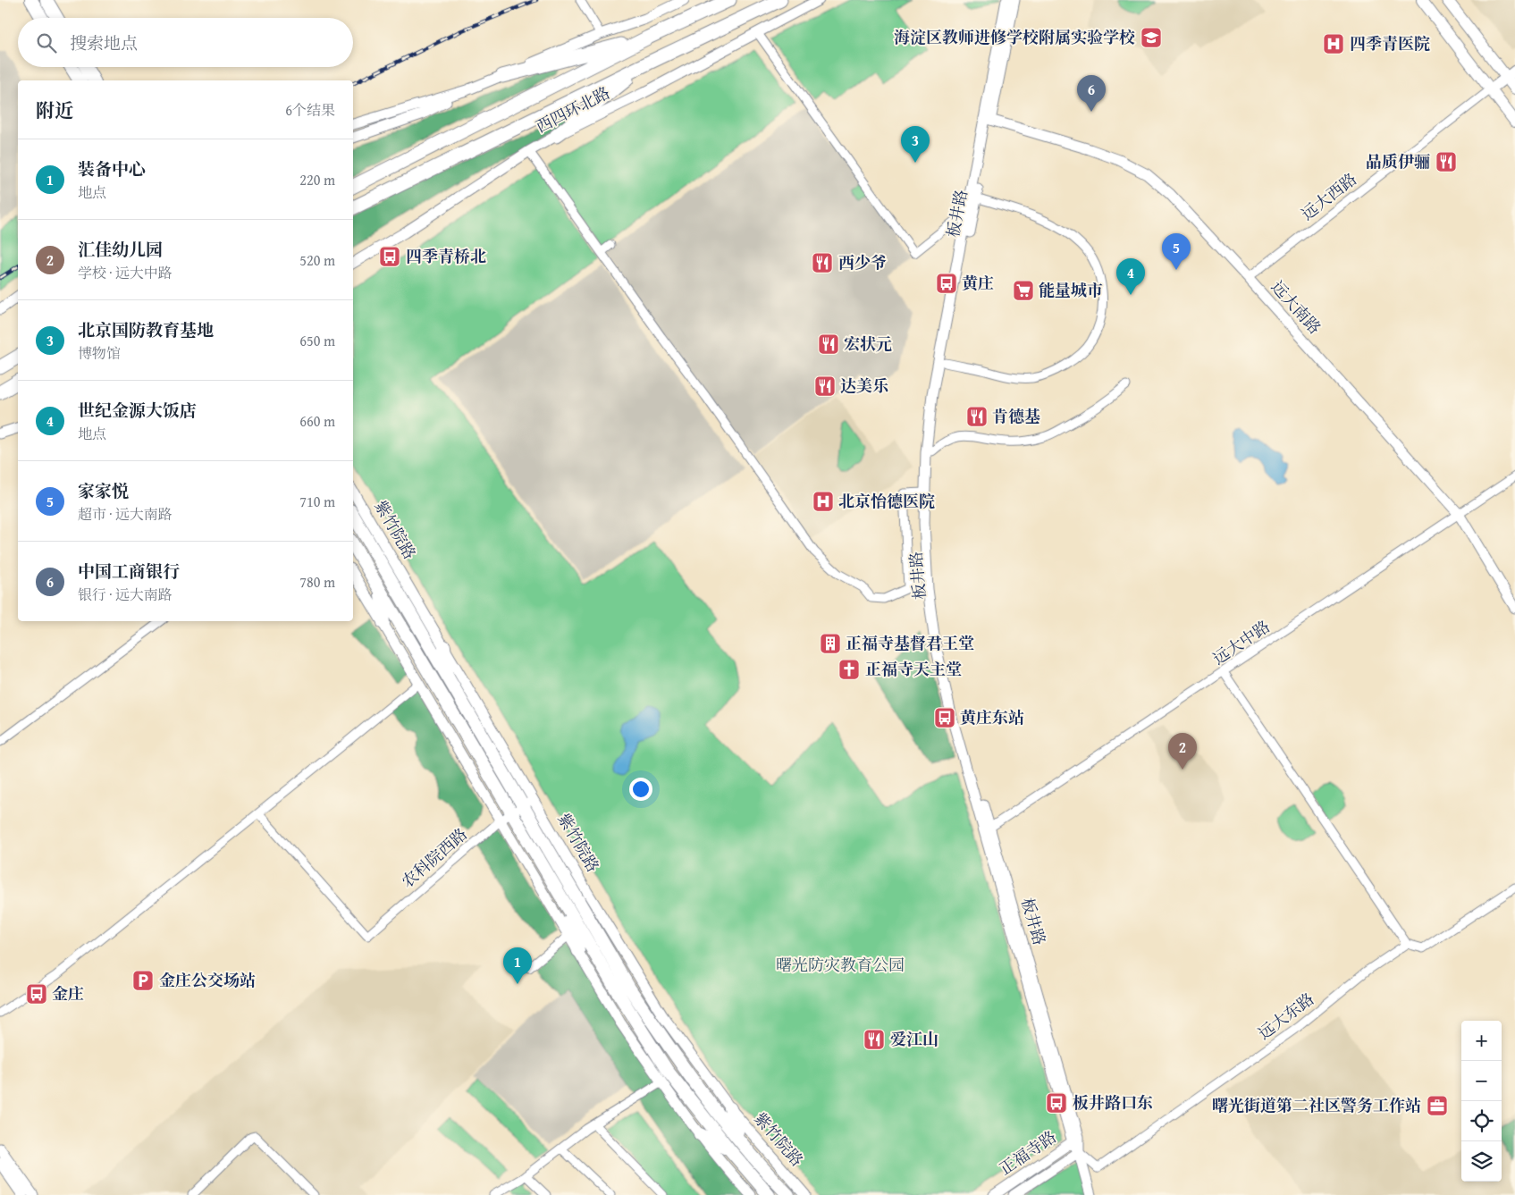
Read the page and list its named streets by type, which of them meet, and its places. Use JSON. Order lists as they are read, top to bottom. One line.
{"streets":{"highway":["西四环北路"],"main road":["紫竹院路"],"street":["远大西路","板井路","远大南路","远大中路","农科院西路","远大东路","正福寺路"]},"crossings":[["远大西路","远大南路"],["板井路","远大南路"],["板井路","远大中路"],["板井路","远大东路"],["板井路","正福寺路"],["远大南路","远大中路"],["紫竹院路","农科院西路"],["远大东路","正福寺路"]],"parks":["曙光防灾教育公园"],"places":{"school or university":["海淀区教师进修学校附属实验学校"],"hospital":["四季青医院","北京怡德医院"],"restaurant":["品质伊骊","西少爷","宏状元","达美乐","肯德基","爱江山"],"bus stop":["四季青桥北","黄庄","黄庄东站","金庄","板井路口东"],"supermarket":["能量城市"],"building":["正福寺基督君王堂"],"church":["正福寺天主堂"],"parking":["金庄公交场站"],"office":["曙光街道第二社区警务工作站"]},"page":{"search":"搜索地点","pins":["6","3","5","4","2","1"],"heading":["附近","6个结果"],"list":[{"mark":"1","name":"装备中心","note":"地点","value":"220 m"},{"mark":"2","name":"汇佳幼儿园","note":"学校 · 远大中路","value":"520 m"},{"mark":"3","name":"北京国防教育基地","note":"博物馆","value":"650 m"},{"mark":"4","name":"世纪金源大饭店","note":"地点","value":"660 m"},{"mark":"5","name":"家家悦","note":"超市 · 远大南路","value":"710 m"},{"mark":"6","name":"中国工商银行","note":"银行 · 远大南路","value":"780 m"}],"map_buttons":["+","−"]}}
